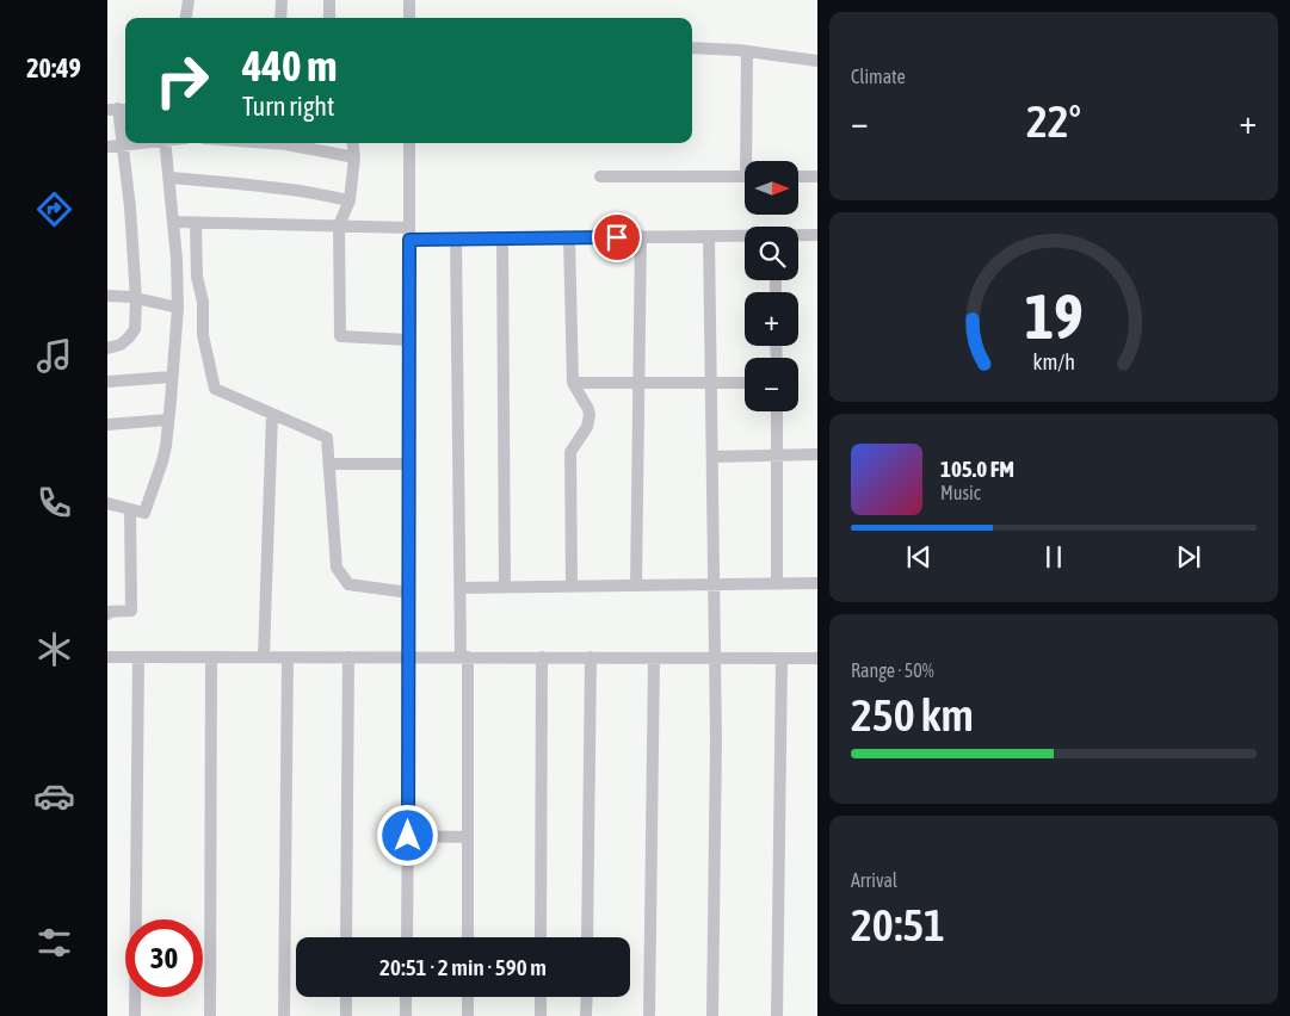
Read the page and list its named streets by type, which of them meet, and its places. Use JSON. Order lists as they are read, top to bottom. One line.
{"north":"right","page":{"tabs":"20:49","tile":["Climate",["Range · 50%","250 km"],["Arrival","20:51"]],"turn":["440 m","Turn right"],"heat":["−","22°","+"],"map_buttons":["+","−"],"song":["105.0 FM","Music"],"limit":"30","trip":"20:51 · 2 min · 590 m","gauge":["19","km/h"]}}
